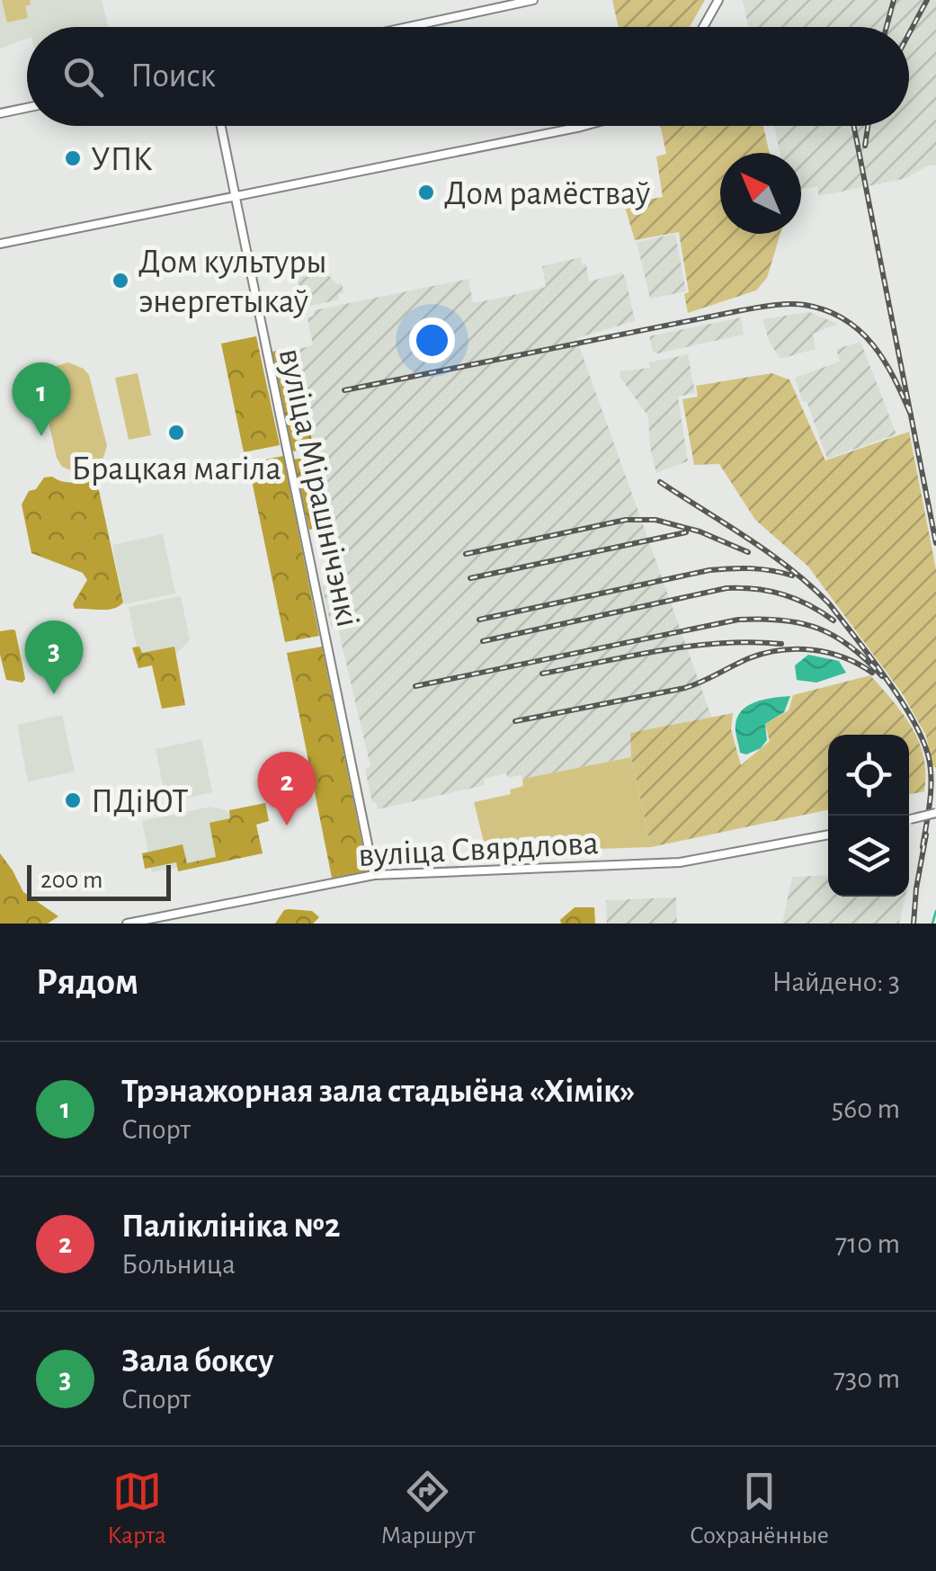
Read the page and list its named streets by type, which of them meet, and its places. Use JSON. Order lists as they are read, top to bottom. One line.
{"streets":{"street":["вуліца Мірашнічэнкі","вуліца Свярдлова"]},"crossings":[["вуліца Мірашнічэнкі","вуліца Свярдлова"]],"places":["УПК","Дом рамёстваў","Дом культуры энергетыкаў","Брацкая магіла","ПДіЮТ"],"scale_bar":"200 m","north":"top left","page":{"search":"Поиск","pins":["1","3","2"],"scale":"200 m","heading":["Рядом","Найдено: 3"],"list":[{"mark":"1","name":"Трэнажорная зала стадыёна «Хімік»","note":"Спорт","value":"560 m"},{"mark":"2","name":"Паліклініка №2","note":"Больница","value":"710 m"},{"mark":"3","name":"Зала боксу","note":"Спорт","value":"730 m"}],"nav":["Карта","Маршрут","Сохранённые"]}}
